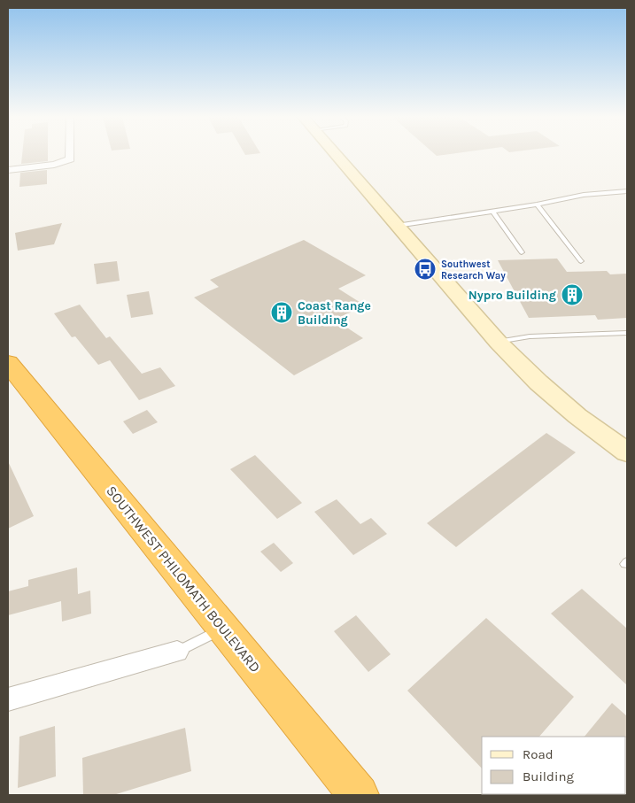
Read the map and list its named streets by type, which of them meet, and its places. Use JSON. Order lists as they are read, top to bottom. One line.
{"streets":{"highway":["SOUTHWEST PHILOMATH BOULEVARD"]},"places":{"bus stop":["Southwest Research Way"],"building":["Nypro Building","Coast Range Building"]},"legend":["Road","Building"]}
